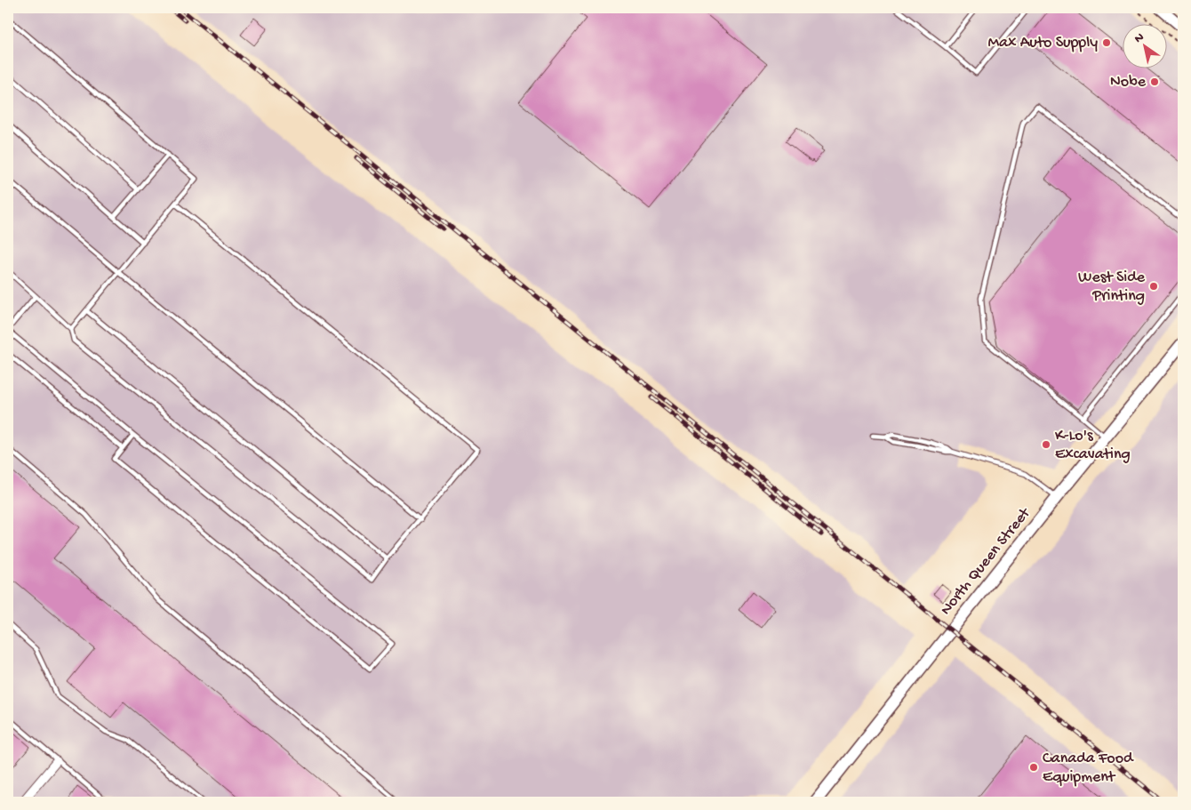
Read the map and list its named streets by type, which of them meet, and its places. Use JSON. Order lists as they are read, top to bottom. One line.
{"streets":{"main road":["North Queen Street"]},"places":["Max Auto Supply","Nobe","West Side Printing","K-Lo's Excavating","Canada Food Equipment"],"north":"top left"}
